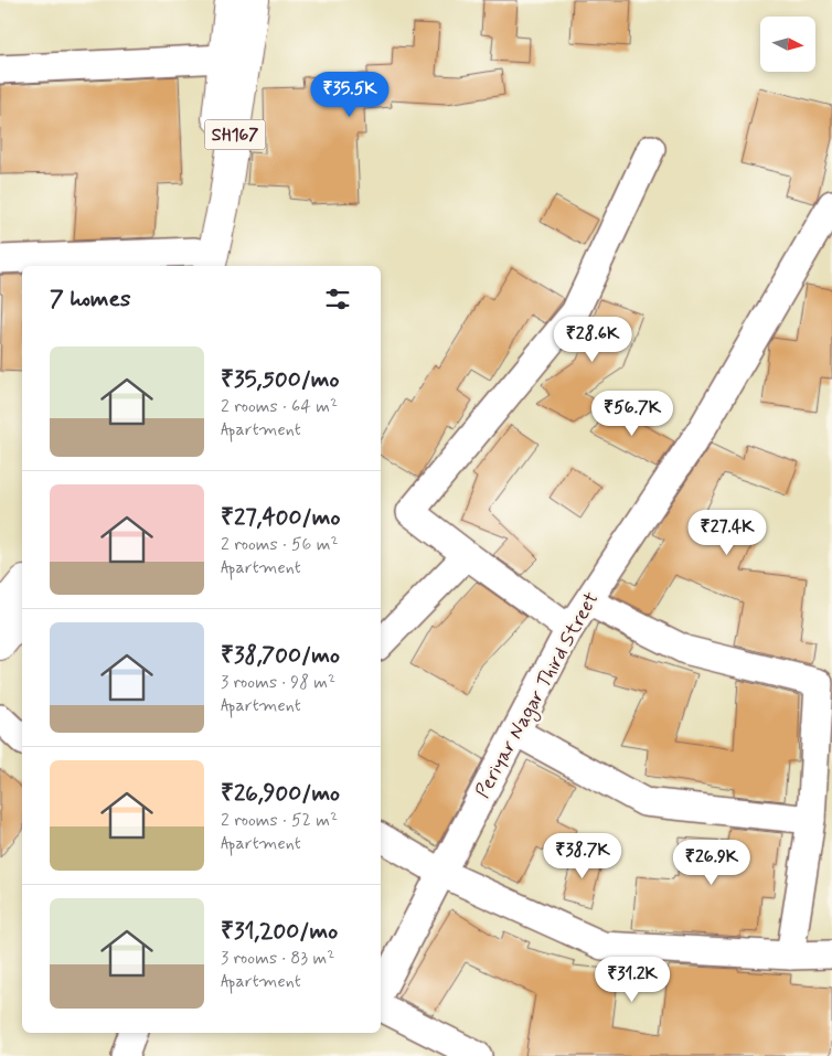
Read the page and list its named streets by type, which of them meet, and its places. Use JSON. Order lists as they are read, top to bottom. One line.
{"streets":{"main road":["SH167"],"street":["Periyar Nagar Third Street"]},"north":"right","page":{"price":["₹35.5K","₹28.6K","₹56.7K","₹27.4K","₹38.7K","₹26.9K","₹31.2K"],"heading":"7 homes","list":[{"name":"₹35,500/mo","note":"2 rooms · 64 m² · Apartment"},{"name":"₹27,400/mo","note":"2 rooms · 56 m² · Apartment"},{"name":"₹38,700/mo","note":"3 rooms · 98 m² · Apartment"},{"name":"₹26,900/mo","note":"2 rooms · 52 m² · Apartment"},{"name":"₹31,200/mo","note":"3 rooms · 83 m² · Apartment"}]}}
